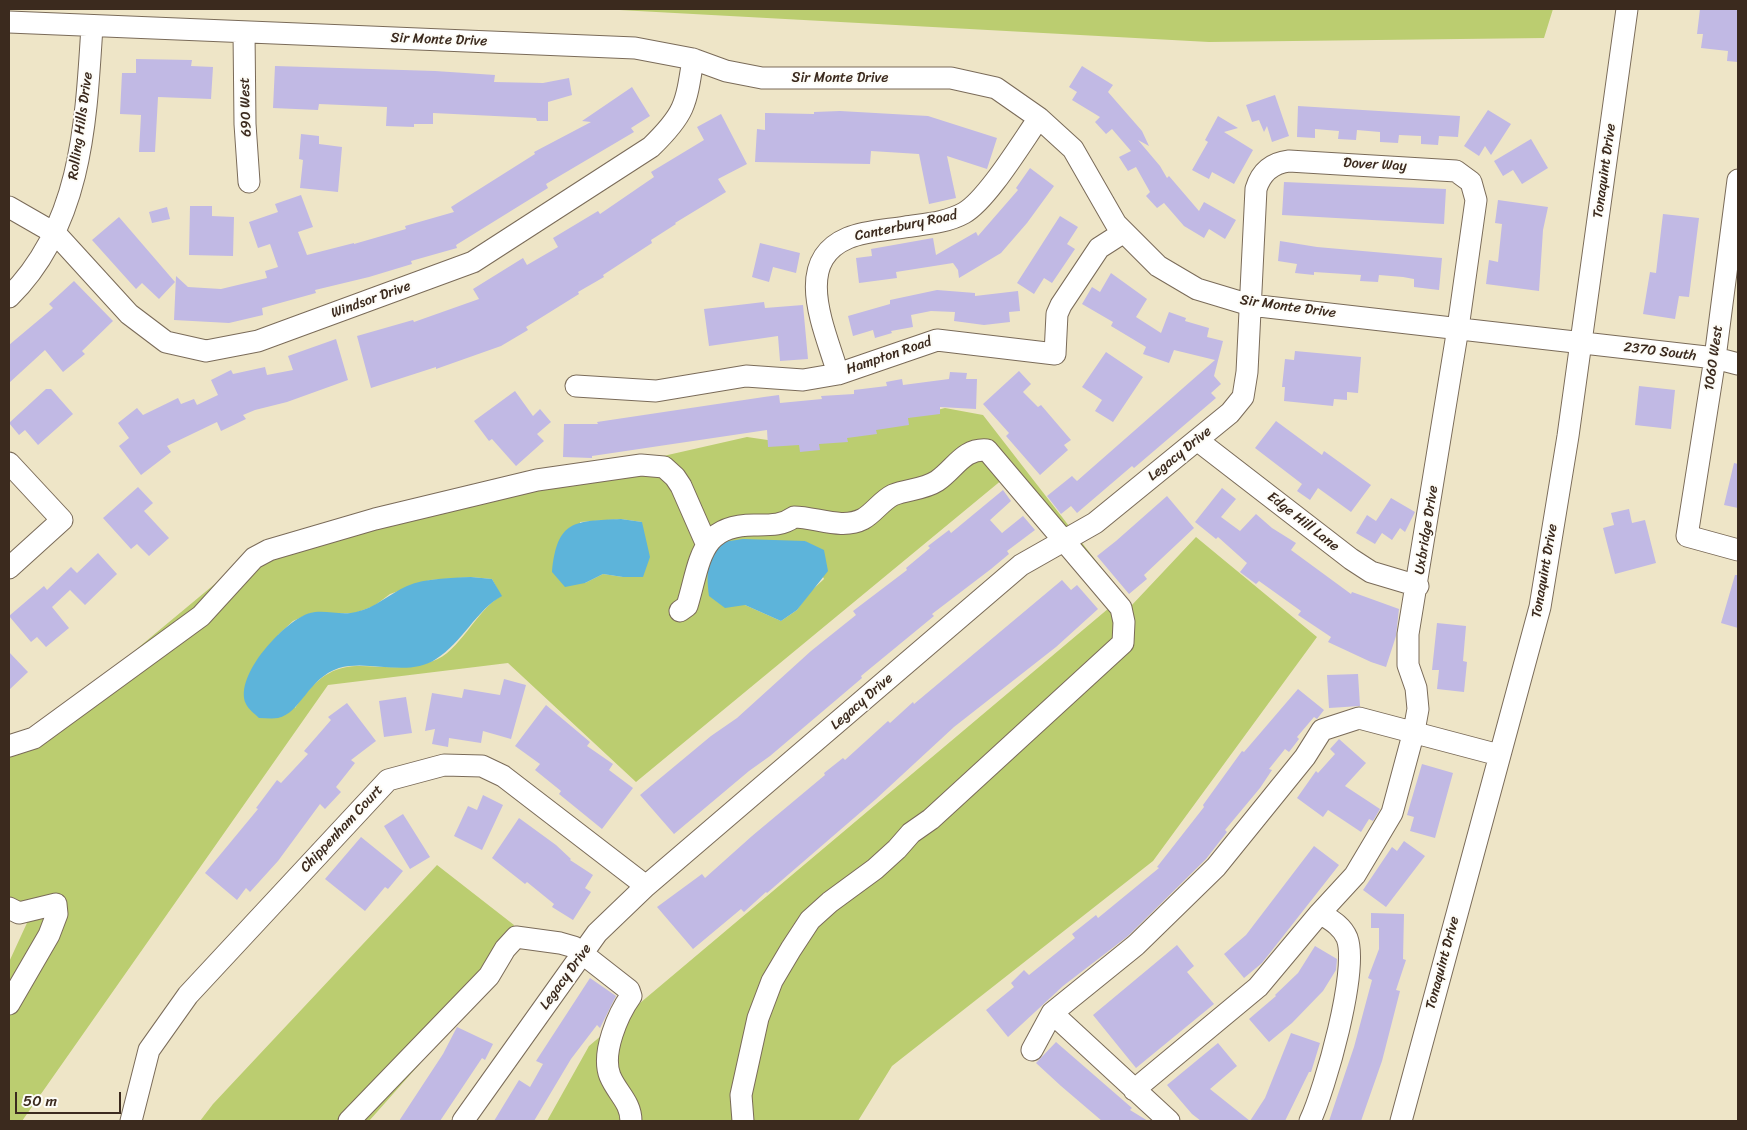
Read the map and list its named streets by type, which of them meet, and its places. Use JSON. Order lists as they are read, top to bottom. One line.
{"streets":{"street":["Sir Monte Drive","690 West","Rolling Hills Drive","Dover Way","Tonaquint Drive","Canterbury Road","Windsor Drive","2370 South","Hampton Road","1060 West","Legacy Drive","Edge Hill Lane","Uxbridge Drive","Chippenham Court"]},"crossings":[["Sir Monte Drive","690 West"],["Sir Monte Drive","Rolling Hills Drive"],["Sir Monte Drive","Dover Way"],["Sir Monte Drive","Tonaquint Drive"],["Sir Monte Drive","Canterbury Road"],["Sir Monte Drive","Windsor Drive"],["Sir Monte Drive","2370 South"],["Sir Monte Drive","Hampton Road"],["Sir Monte Drive","Legacy Drive"],["Sir Monte Drive","Uxbridge Drive"],["Rolling Hills Drive","Windsor Drive"],["Dover Way","Legacy Drive"],["Dover Way","Uxbridge Drive"],["Tonaquint Drive","2370 South"],["Canterbury Road","Hampton Road"],["2370 South","1060 West"],["Legacy Drive","Edge Hill Lane"],["Legacy Drive","Chippenham Court"],["Edge Hill Lane","Uxbridge Drive"]],"scale_bar":"50 m"}
